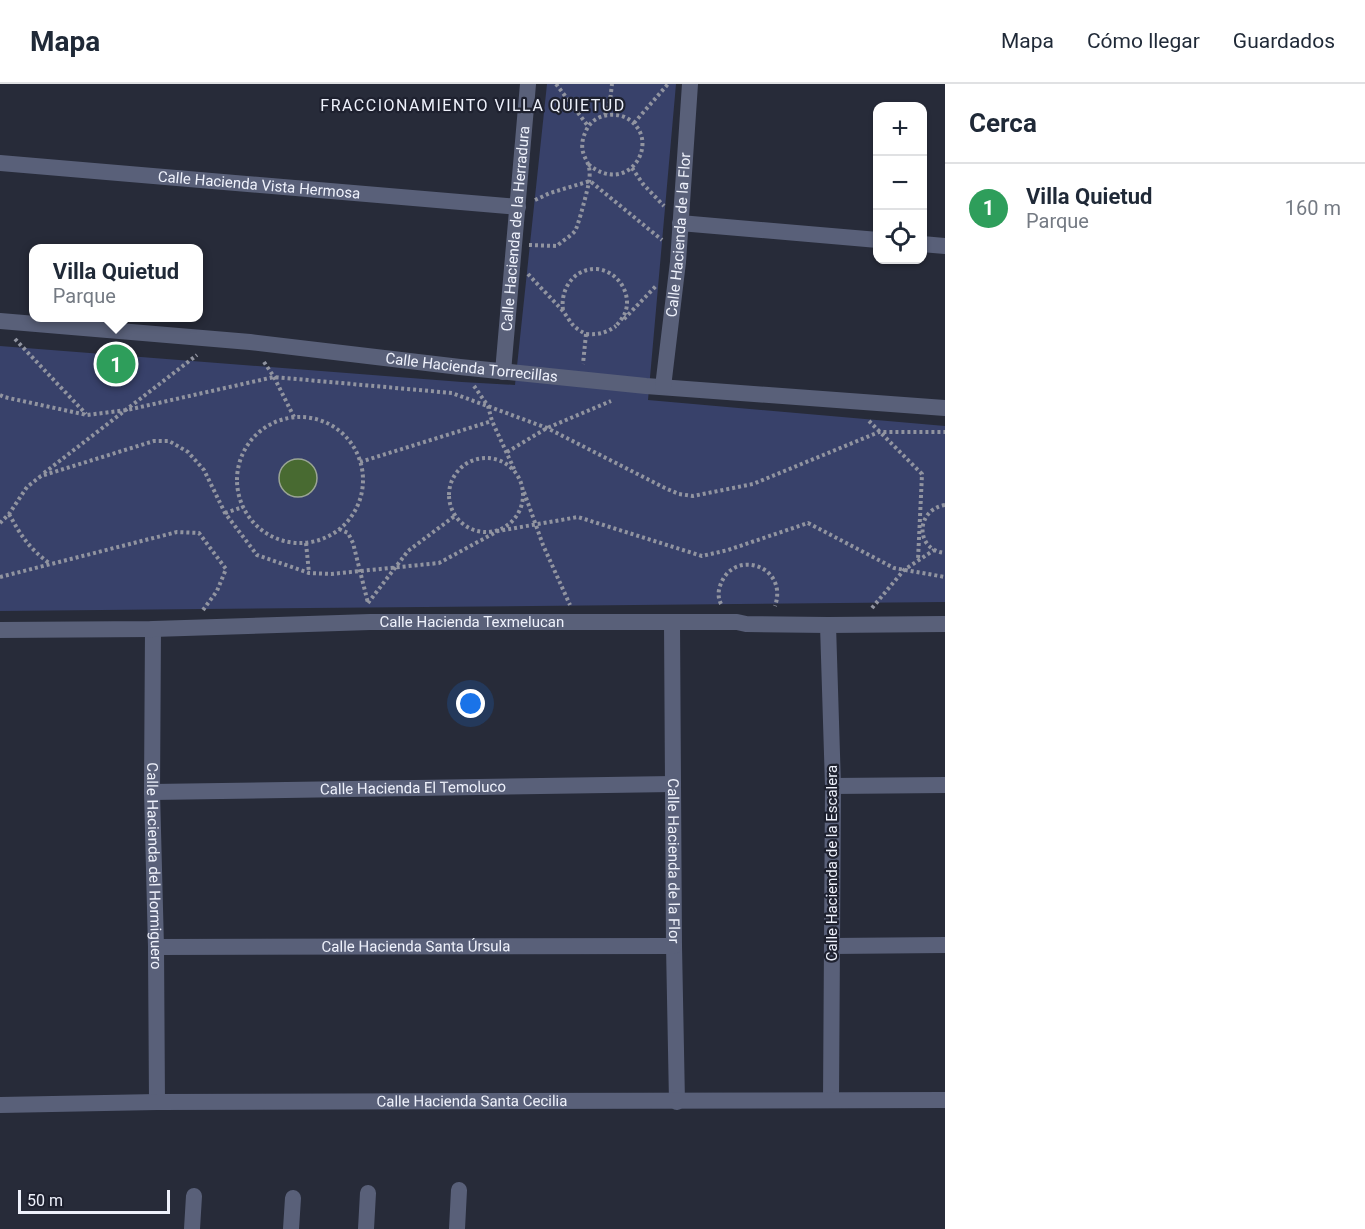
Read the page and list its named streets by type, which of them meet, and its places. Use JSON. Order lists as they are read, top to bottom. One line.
{"streets":{"street":["Calle Hacienda Vista Hermosa","Calle Hacienda de la Herradura","Calle Hacienda de la Flor","Calle Hacienda Torrecillas","Calle Hacienda Texmelucan","Calle Hacienda El Temoluco","Calle Hacienda de la Escalera","Calle Hacienda del Hormiguero","Calle Hacienda Santa Úrsula","Calle Hacienda Santa Cecilia"]},"crossings":[["Calle Hacienda Vista Hermosa","Calle Hacienda de la Herradura"],["Calle Hacienda de la Herradura","Calle Hacienda Torrecillas"],["Calle Hacienda de la Flor","Calle Hacienda Torrecillas"],["Calle Hacienda de la Flor","Calle Hacienda Texmelucan"],["Calle Hacienda de la Flor","Calle Hacienda El Temoluco"],["Calle Hacienda de la Flor","Calle Hacienda Santa Úrsula"],["Calle Hacienda de la Flor","Calle Hacienda Santa Cecilia"],["Calle Hacienda Texmelucan","Calle Hacienda de la Escalera"],["Calle Hacienda Texmelucan","Calle Hacienda del Hormiguero"],["Calle Hacienda El Temoluco","Calle Hacienda del Hormiguero"],["Calle Hacienda de la Escalera","Calle Hacienda Santa Cecilia"],["Calle Hacienda del Hormiguero","Calle Hacienda Santa Úrsula"],["Calle Hacienda del Hormiguero","Calle Hacienda Santa Cecilia"]],"districts":["FRACCIONAMIENTO VILLA QUIETUD"],"scale_bar":"50 m","page":{"header":"Mapa","nav":["Mapa","Cómo llegar","Guardados"],"heading":"Cerca","map_buttons":["+","−"],"list":[{"mark":"1","name":"Villa Quietud","note":"Parque","value":"160 m"}],"popup":["Villa Quietud","Parque"],"pins":"1","scale":"50 m"}}
